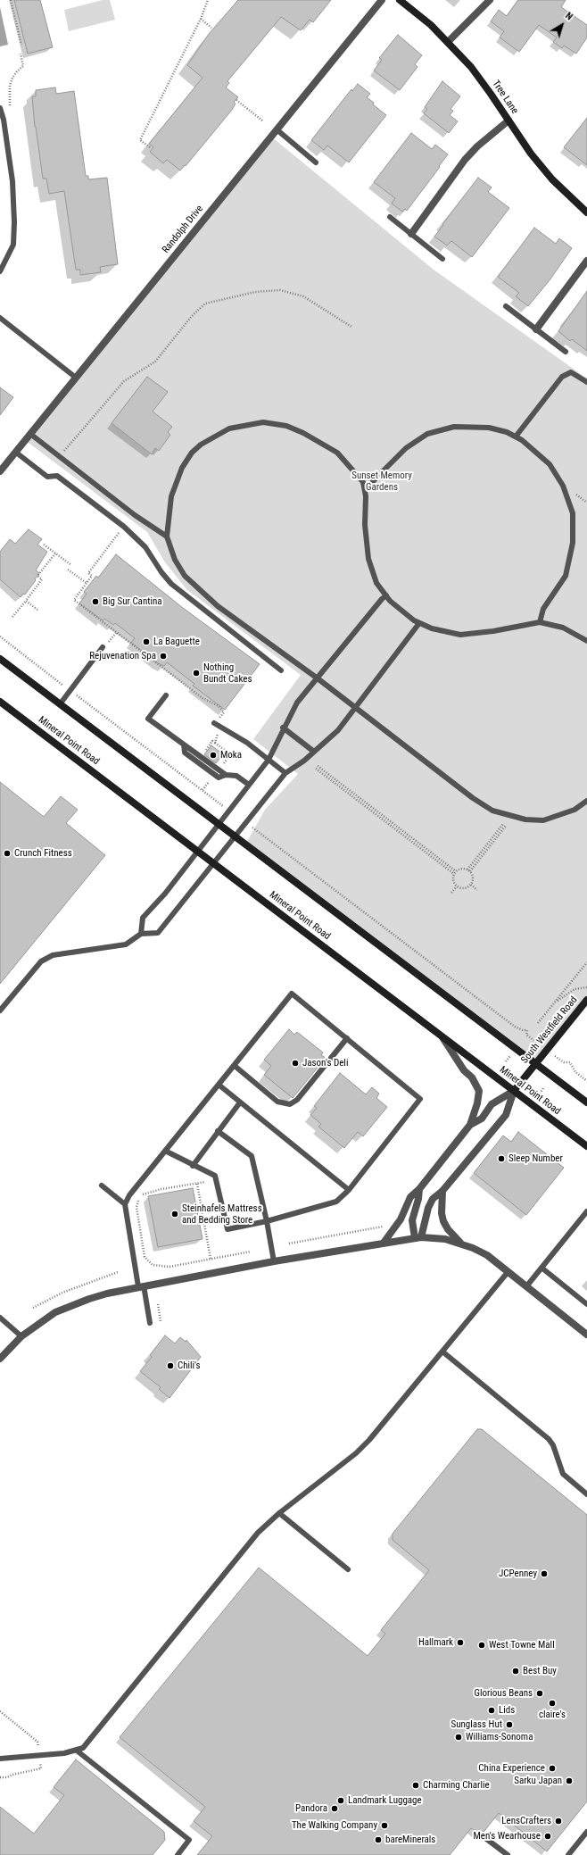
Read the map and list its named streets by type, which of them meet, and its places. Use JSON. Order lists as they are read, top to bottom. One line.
{"streets":{"main road":["Tree Lane","Mineral Point Road","South Westfield Road"],"street":["Randolph Drive"]},"crossings":[["Mineral Point Road","South Westfield Road"]],"parks":["Sunset Memory Gardens"],"places":["Big Sur Cantina","La Baguette","Rejuvenation Spa","Nothing Bundt Cakes","Moka","Crunch Fitness","Jason's Deli","Sleep Number","Steinhafels Mattress and Bedding Store","Chili's","JCPenney","Hallmark","West Towne Mall","Best Buy","Glorious Beans","claire's","Lids","Sunglass Hut","Williams-Sonoma","China Experience","Sarku Japan","Charming Charlie","Landmark Luggage","Pandora","LensCrafters","The Walking Company","Men's Wearhouse","bareMinerals"],"north":"top right"}
